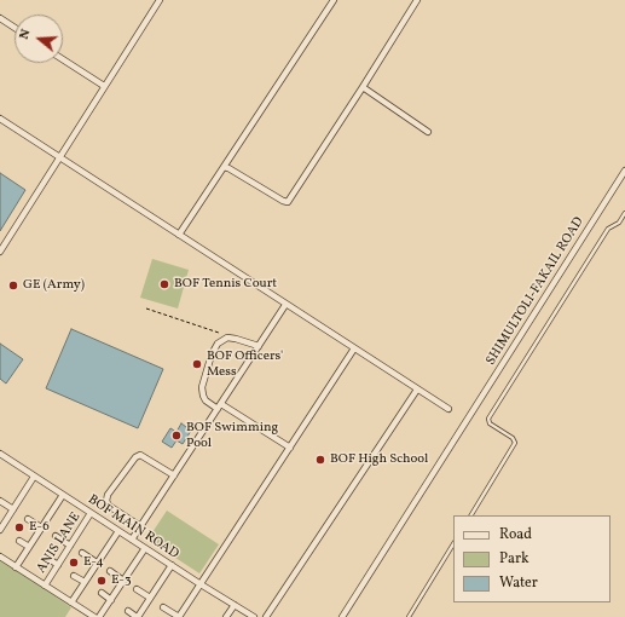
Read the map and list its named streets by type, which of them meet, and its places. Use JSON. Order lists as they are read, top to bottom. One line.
{"streets":{"street":["SHIMULTOLI-FAKAIL ROAD","BOF MAIN ROAD","ANIS LANE"]},"crossings":[["BOF MAIN ROAD","ANIS LANE"]],"places":["BOF Tennis Court","GE (Army)","BOF Officers' Mess","BOF Swimming Pool","BOF High School","E-6","E-4","E-3"],"legend":["Road","Park","Water"],"north":"left"}
